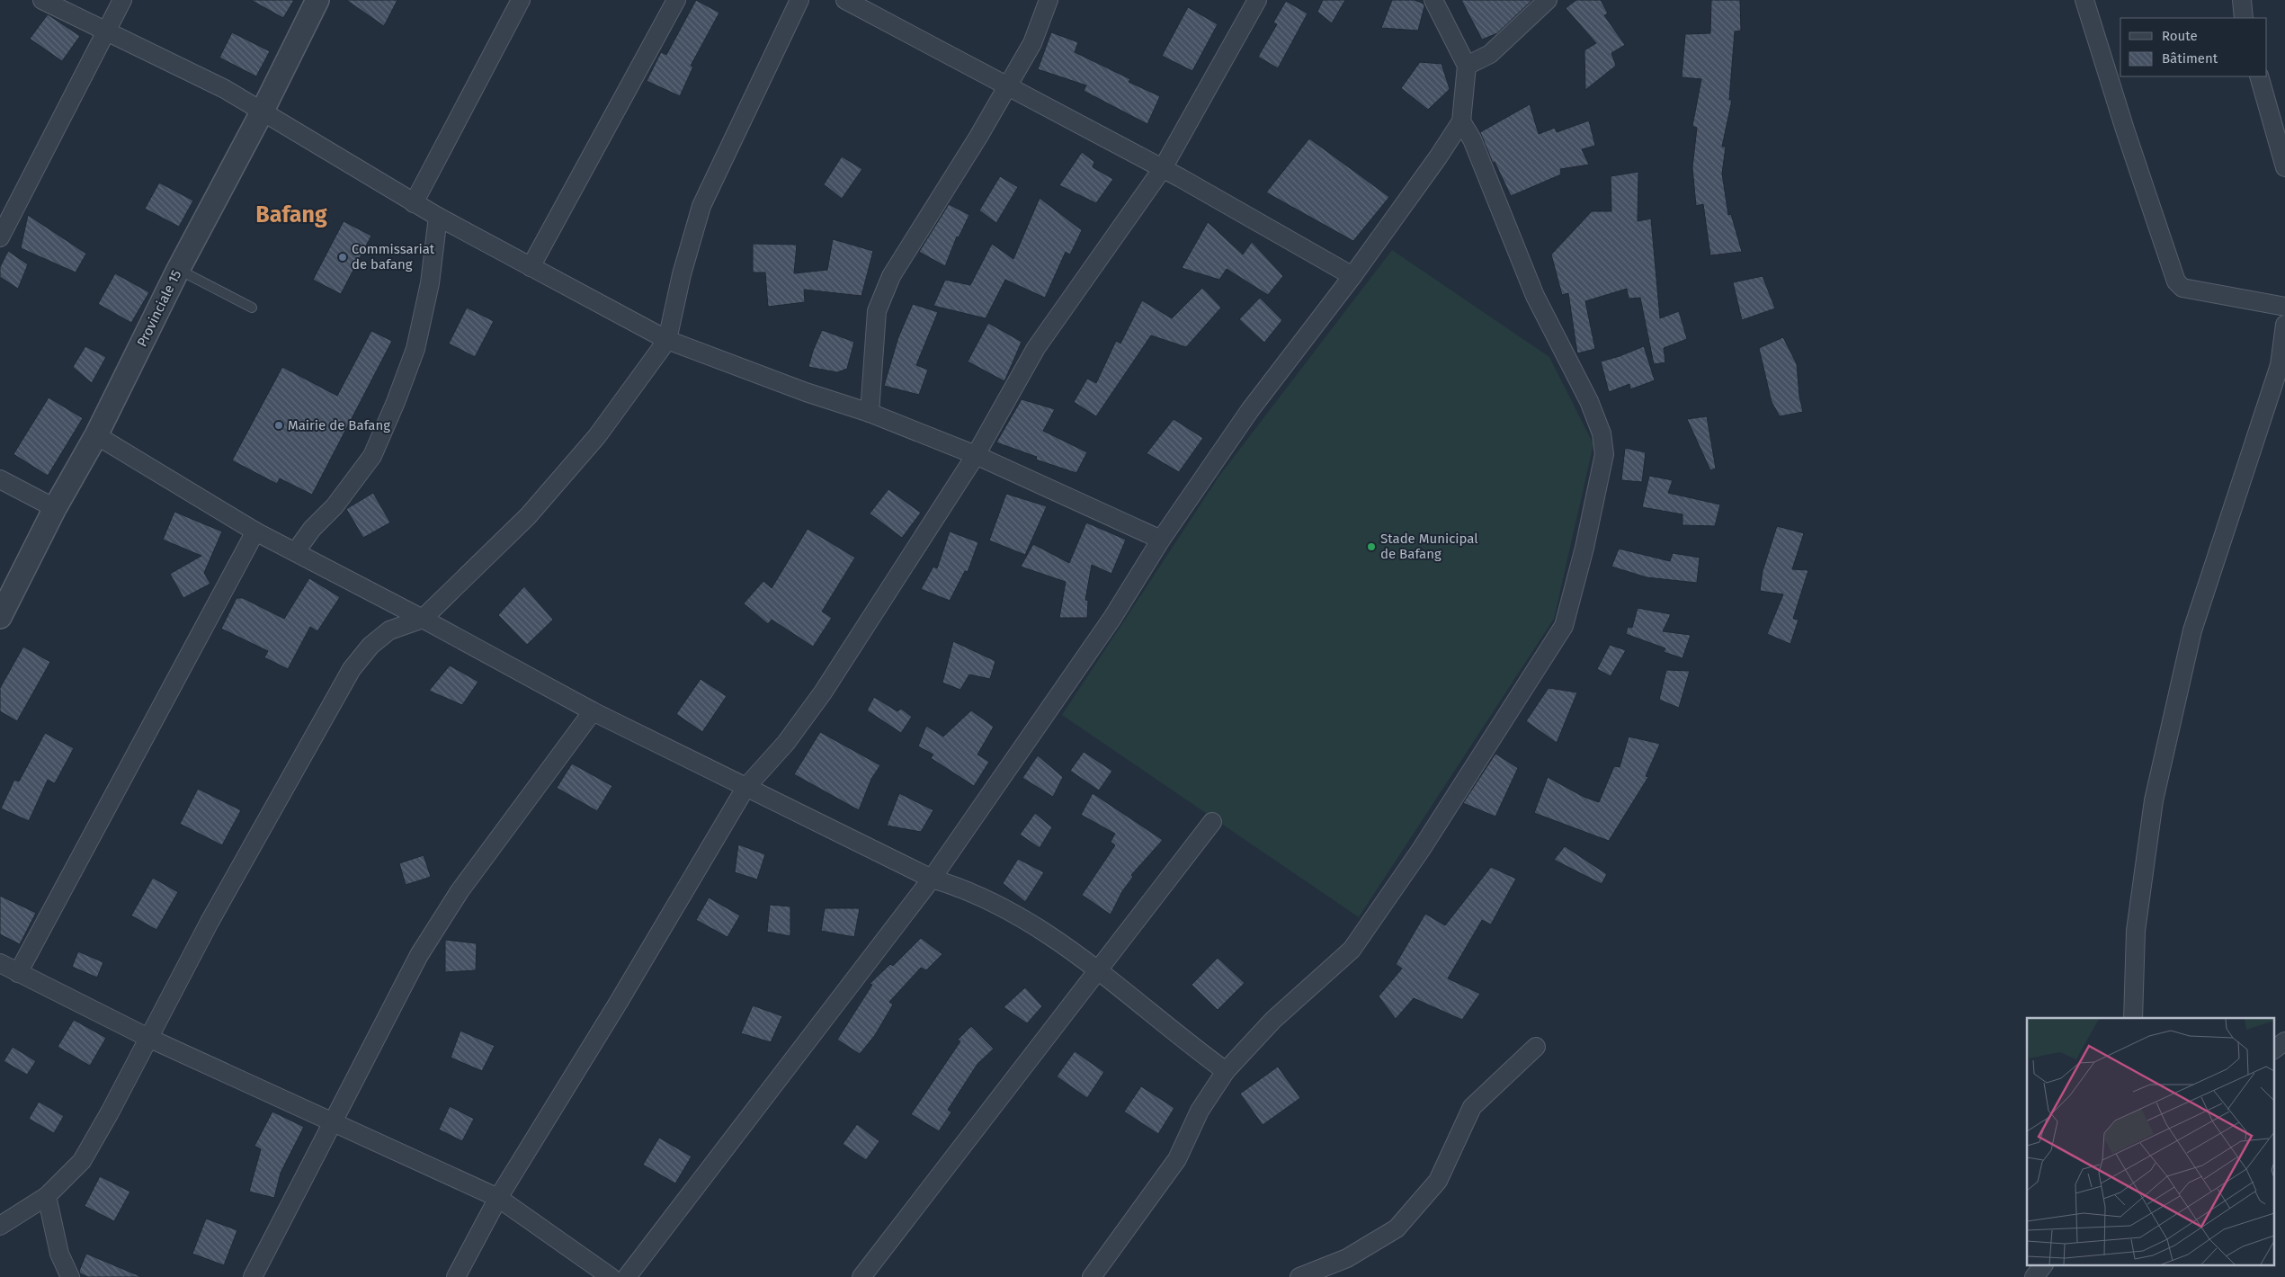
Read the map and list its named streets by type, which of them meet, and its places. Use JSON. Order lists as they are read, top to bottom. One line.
{"streets":{"street":["Provinciale 15"]},"districts":["Bafang"],"places":["Commissariat de bafang","Mairie de Bafang","Stade Municipal de Bafang"],"legend":["Route","Bâtiment"]}
